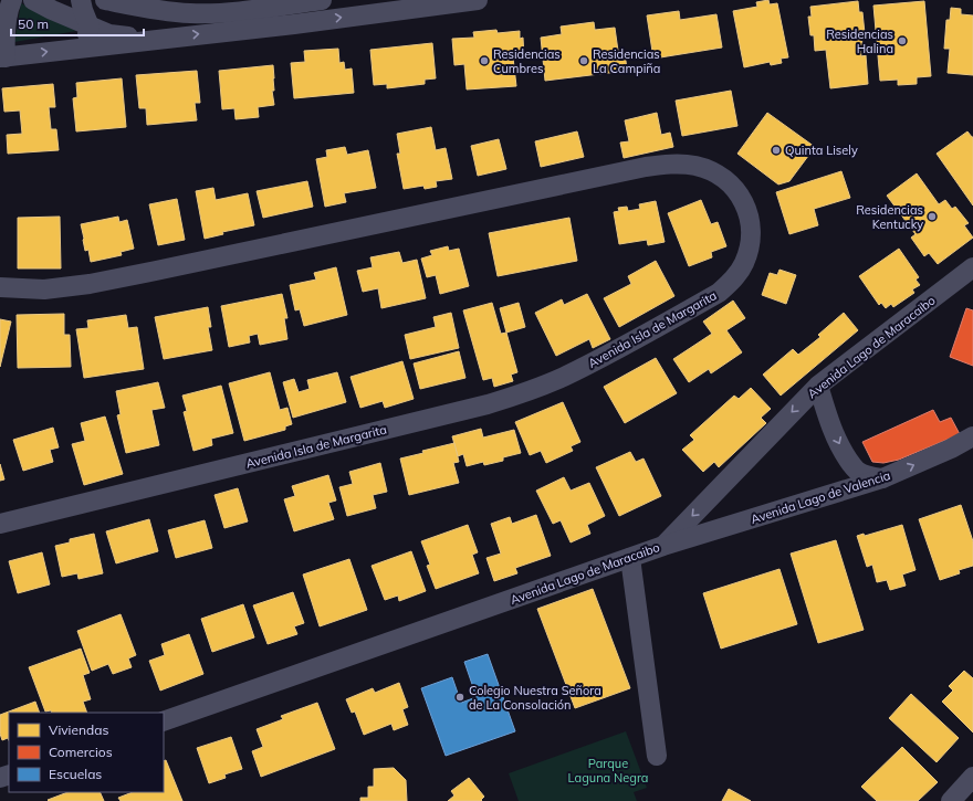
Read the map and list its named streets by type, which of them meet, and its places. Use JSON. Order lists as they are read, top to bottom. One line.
{"streets":{"street":["Avenida Isla de Margarita","Avenida Lago de Maracaibo","Avenida Lago de Valencia"]},"crossings":[["Avenida Lago de Maracaibo","Avenida Lago de Valencia"]],"parks":["Parque Laguna Negra"],"places":["Residencias Halina","Residencias Cumbres","Residencias La Campiña","Quinta Lisely","Residencias Kentucky","Colegio Nuestra Señora de La Consolación"],"legend":["Viviendas","Comercios","Escuelas"],"scale_bar":"50 m"}
